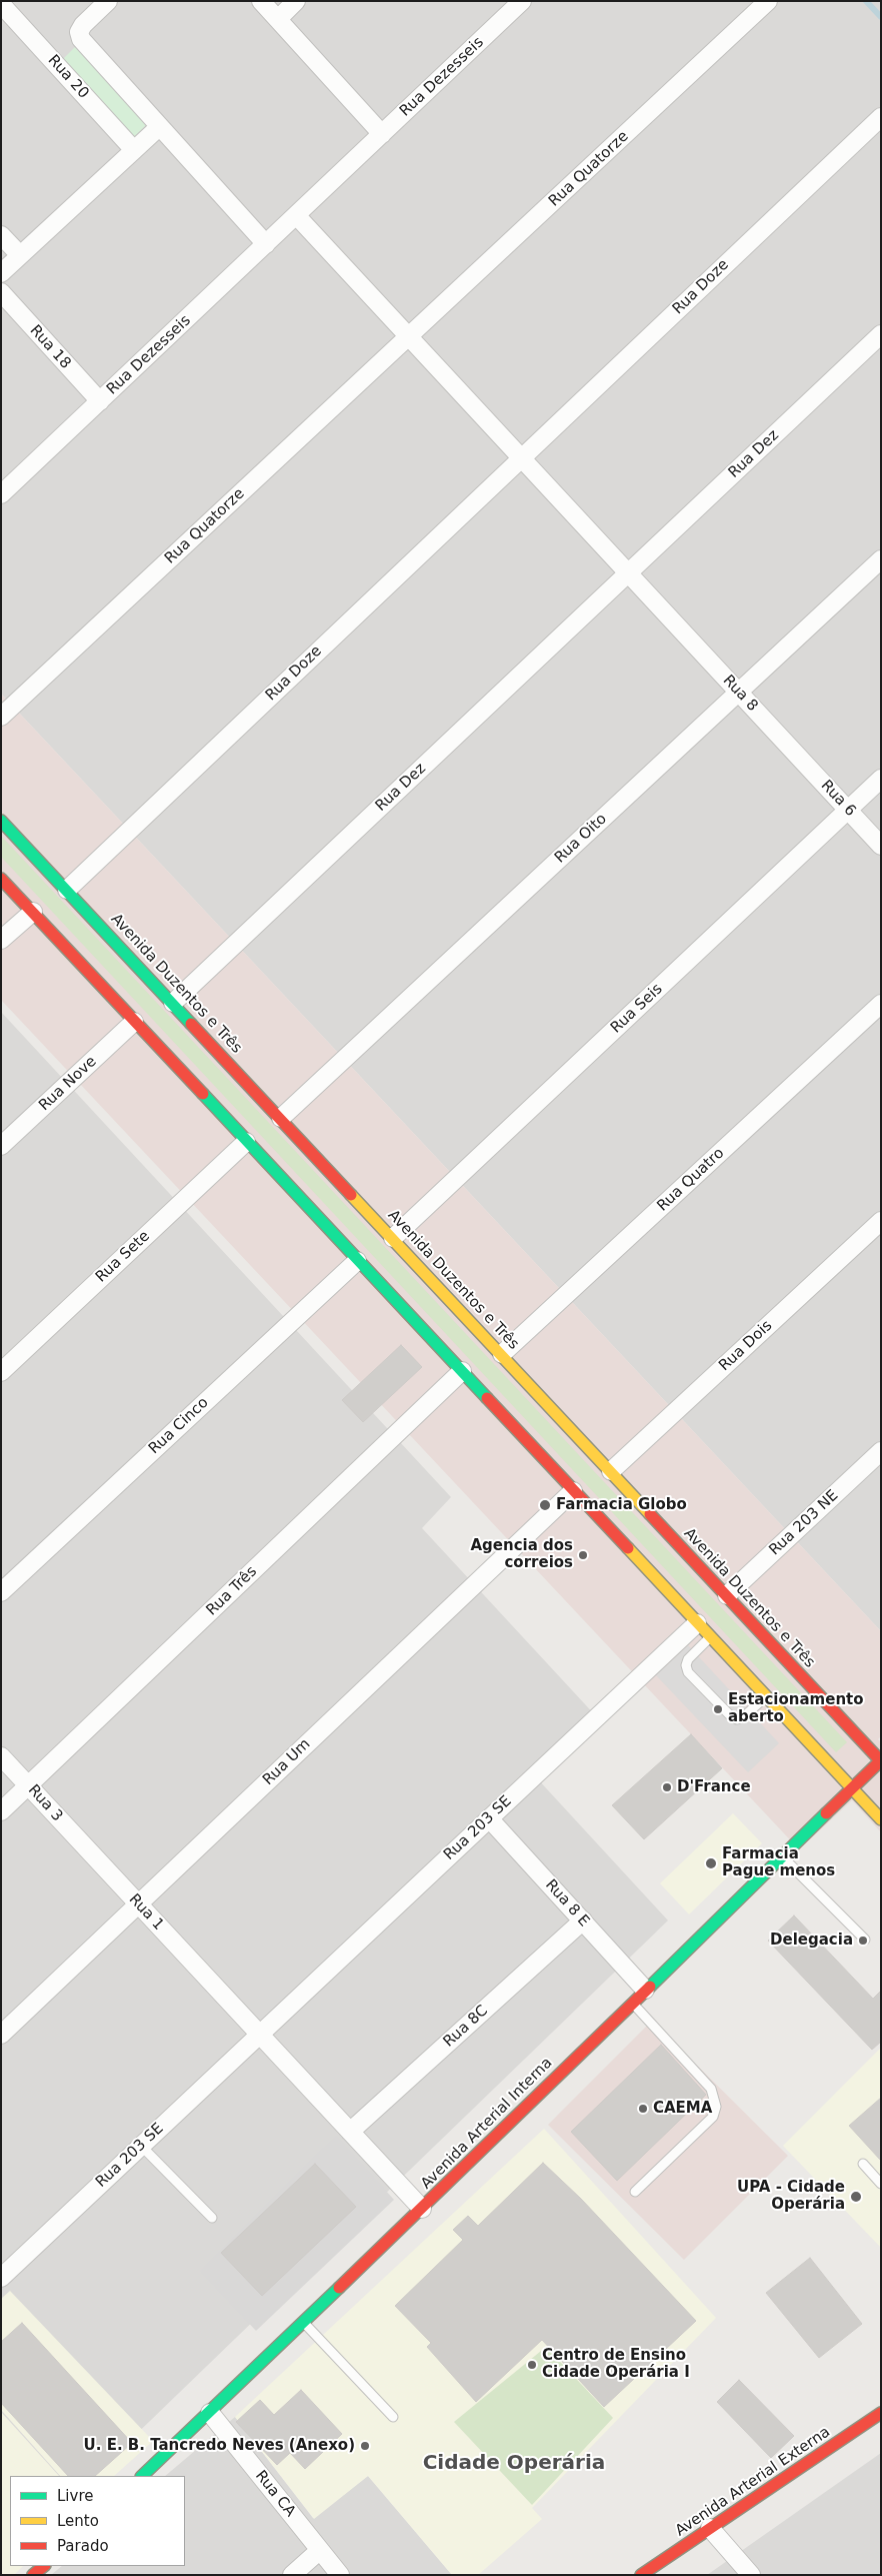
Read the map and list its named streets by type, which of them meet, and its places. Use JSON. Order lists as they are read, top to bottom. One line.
{"streets":{"main road":["Avenida Duzentos e Três","Avenida Arterial Interna","Avenida Arterial Externa"],"street":["Rua 20","Rua Dezesseis","Rua Quatorze","Rua Doze","Rua 18","Rua Dez","Rua 8","Rua 6","Rua Oito","Rua Seis","Rua Nove","Rua Quatro","Rua Sete","Rua Dois","Rua Cinco","Rua 203 NE","Rua Três","Rua Um","Rua 3","Rua 203 SE","Rua 8 E","Rua 1","Rua 8C","Rua CA"]},"crossings":[["Rua Dezesseis","Rua 18"],["Rua Doze","Avenida Duzentos e Três"],["Rua Dez","Rua 8"],["Rua Dez","Avenida Duzentos e Três"],["Rua 8","Rua 6"],["Rua 8","Rua Oito"],["Rua 6","Rua Seis"],["Rua Oito","Avenida Duzentos e Três"],["Avenida Duzentos e Três","Rua Seis"],["Avenida Duzentos e Três","Rua Quatro"],["Avenida Duzentos e Três","Rua Dois"],["Avenida Duzentos e Três","Rua 203 NE"],["Avenida Duzentos e Três","Avenida Arterial Interna"],["Rua Três","Rua 3"],["Rua Um","Rua 1"],["Rua 3","Rua 1"],["Rua 203 SE","Rua 8 E"],["Rua 203 SE","Rua 1"],["Rua 8 E","Rua 8C"],["Rua 8 E","Avenida Arterial Interna"],["Avenida Arterial Interna","Rua CA"]],"districts":["Cidade Operária"],"places":["Farmacia Globo","Agencia dos correios","Estacionamento aberto","D'France","Farmacia Pague menos","Delegacia","CAEMA","UPA - Cidade Operária","Centro de Ensino Cidade Operária I","U. E. B. Tancredo Neves (Anexo)"],"legend":["Livre","Lento","Parado"]}
